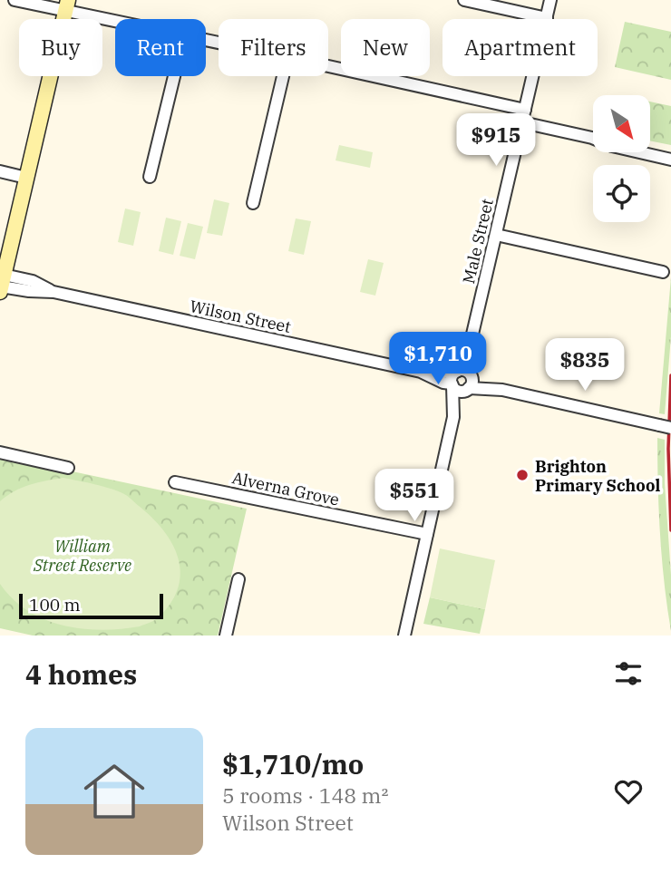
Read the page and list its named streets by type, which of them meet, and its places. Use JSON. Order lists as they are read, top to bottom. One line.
{"streets":{"street":["Male Street","Wilson Street","Alverna Grove"]},"crossings":[["Male Street","Wilson Street"],["Male Street","Alverna Grove"]],"parks":["William Street Reserve"],"places":["Brighton Primary School"],"scale_bar":"100 m","north":"bottom right","page":{"chip":["Buy","Rent","Filters","New","Apartment"],"price":["$915","$1,710","$835","$551"],"scale":"100 m","heading":"4 homes","list":[{"name":"$1,710/mo","note":"5 rooms · 148 m² · Wilson Street"}]}}
